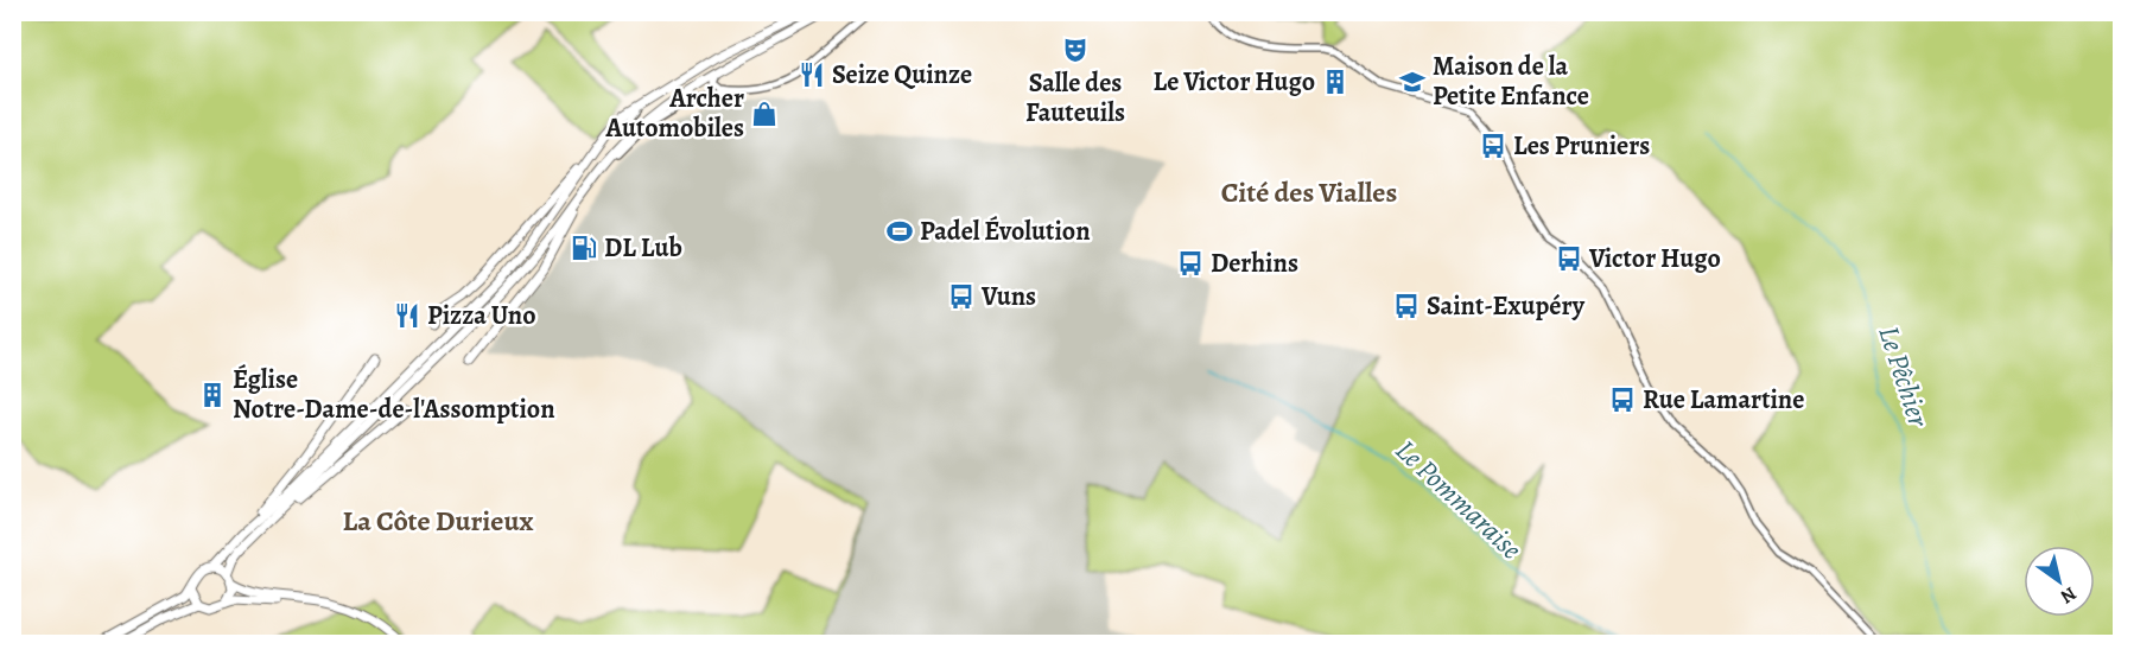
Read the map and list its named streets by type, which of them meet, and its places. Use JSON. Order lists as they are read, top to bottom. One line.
{"districts":["Cité des Vialles","La Côte Durieux"],"water":["Le Pêchier","Le Pommaraise"],"places":{"theatre":["Salle des Fauteuils"],"restaurant":["Seize Quinze","Pizza Uno"],"building":["Le Victor Hugo","Église Notre-Dame-de-l'Assomption"],"school or university":["Maison de la Petite Enfance"],"shop":["Archer Automobiles"],"bus stop":["Les Pruniers","Victor Hugo","Derhins","Vuns","Saint-Exupéry","Rue Lamartine"],"sports":["Padel Évolution"],"fuel station":["DL Lub"]},"north":"bottom right"}
